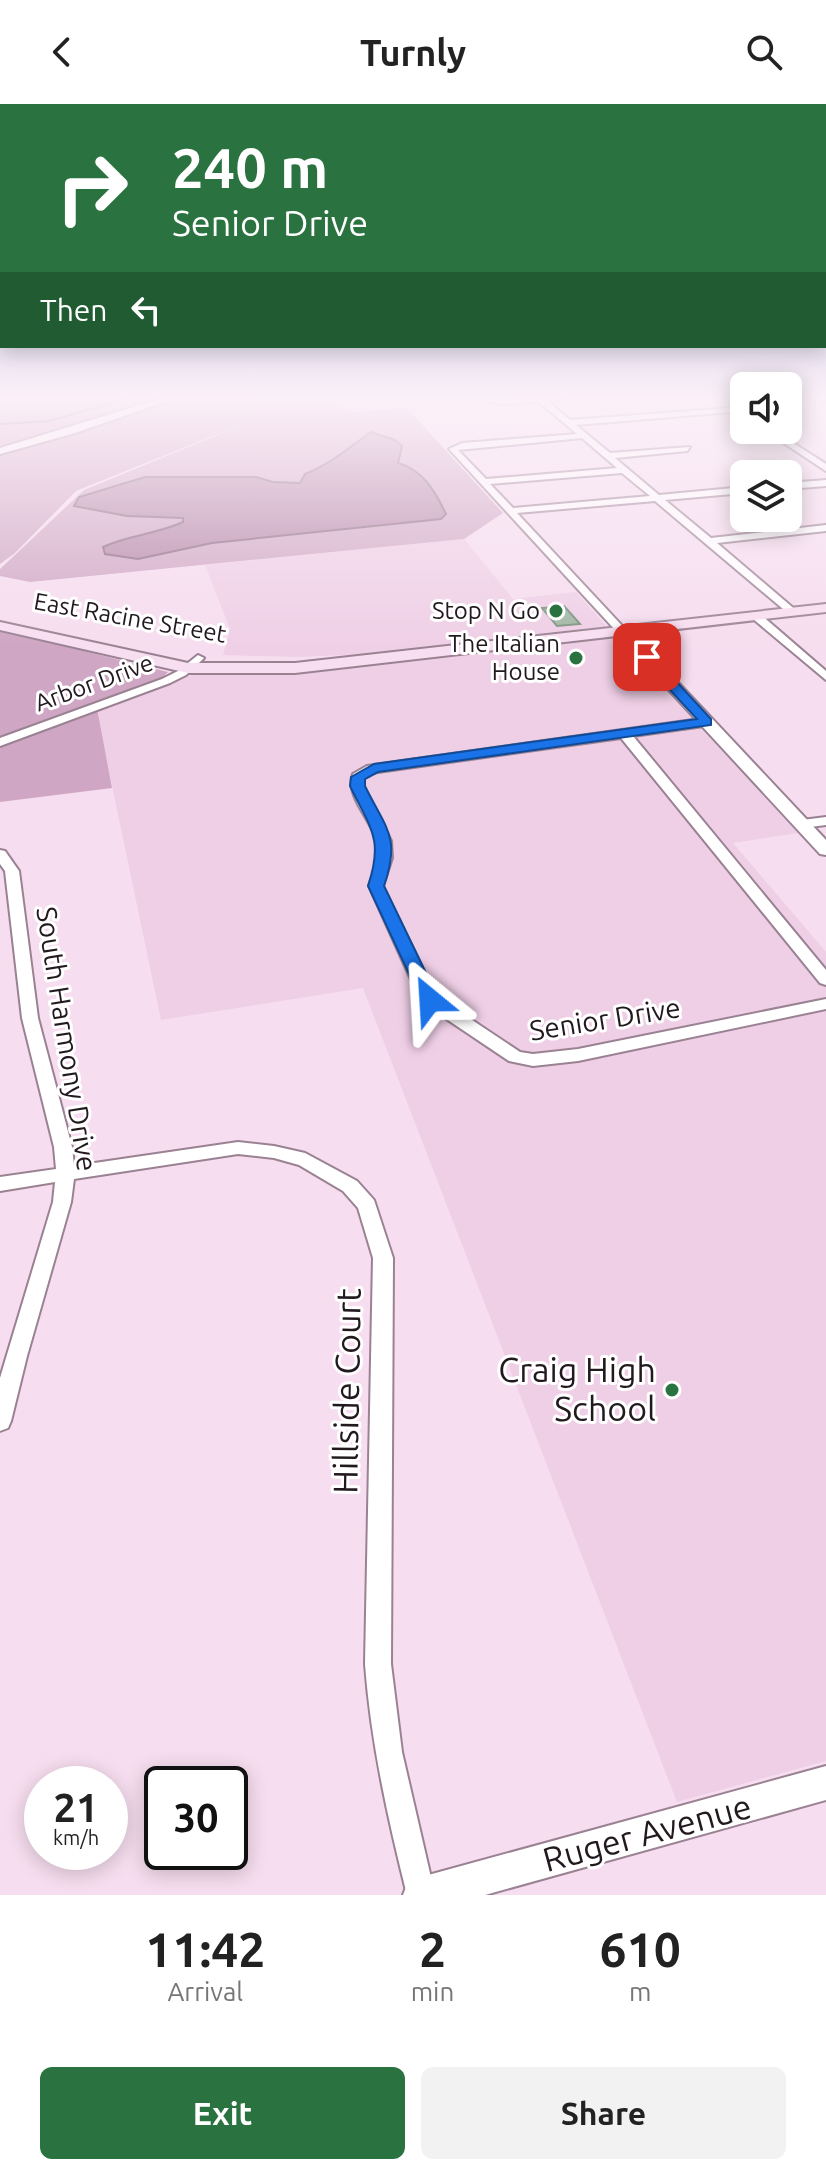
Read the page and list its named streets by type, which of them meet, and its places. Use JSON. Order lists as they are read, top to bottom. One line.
{"streets":{"main road":["East Racine Street"],"street":["Arbor Drive","Senior Drive","South Harmony Drive","Hillside Court","Ruger Avenue"]},"crossings":[["East Racine Street","Arbor Drive"],["South Harmony Drive","Hillside Court"],["Hillside Court","Ruger Avenue"]],"places":["Stop N Go","The Italian House","Craig High School"],"page":{"header":"Turnly","turn":["240 m","Senior Drive"],"then":"Then","speed":"21 km/h","limit":"30","eta":["11:42","Arrival","2","min","610","m"],"buttons":["Exit","Share"]}}
